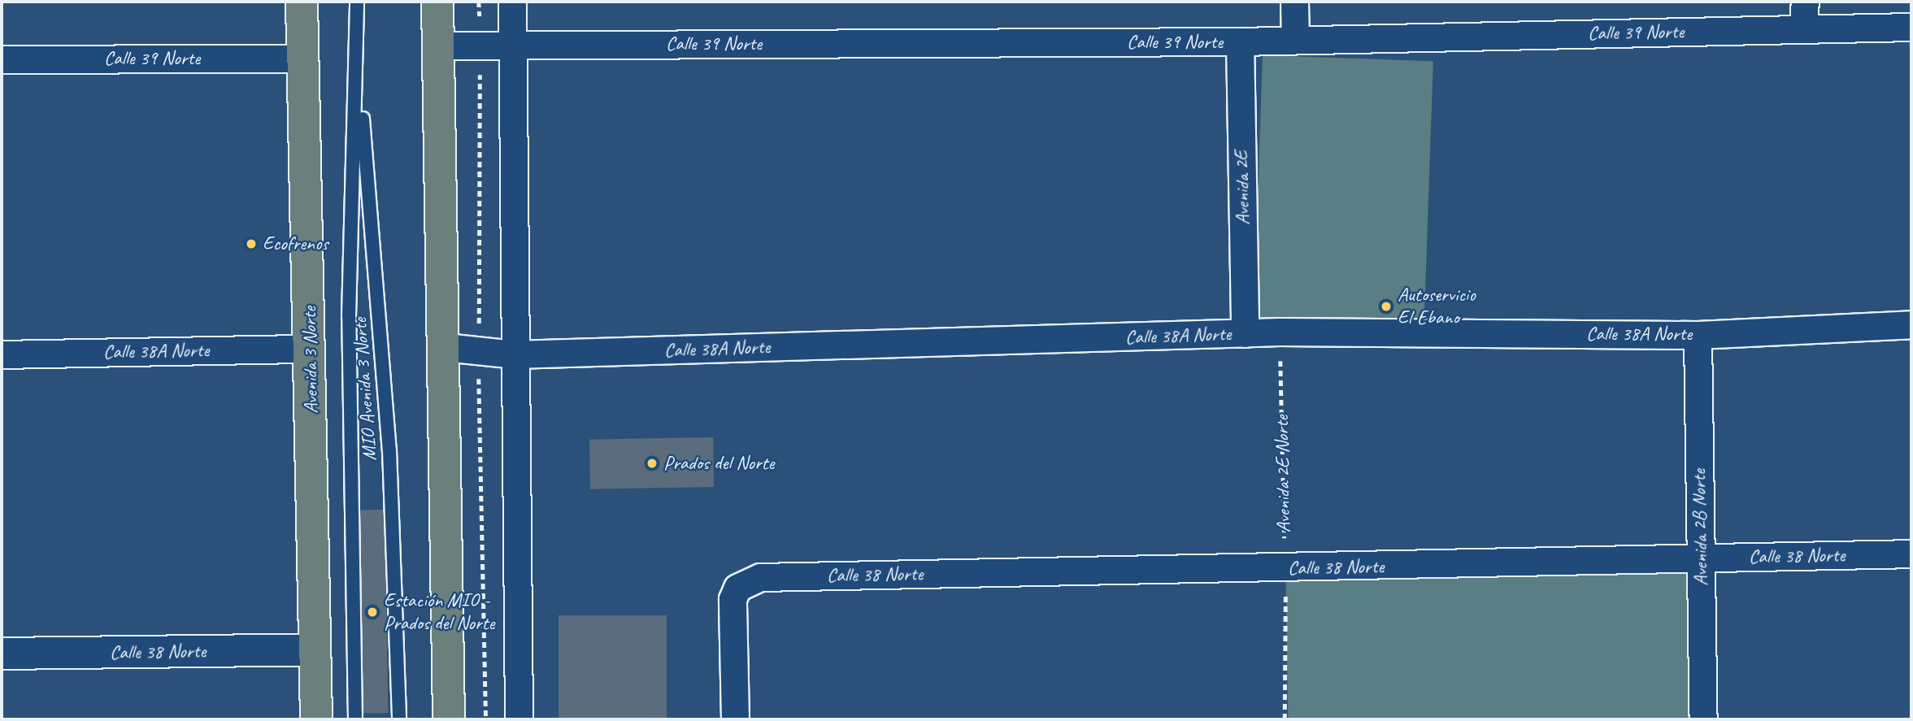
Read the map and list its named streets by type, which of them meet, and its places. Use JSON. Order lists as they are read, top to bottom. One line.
{"streets":{"main road":["Avenida 3 Norte"],"street":["Calle 39 Norte","Avenida 2E","Calle 38A Norte","Avenida 2B Norte","Calle 38 Norte"],"lane":["MIO Avenida 3 Norte"],"path":["Avenida 2E Norte"]},"crossings":[["Calle 39 Norte","Avenida 2E"],["Calle 39 Norte","Avenida 3 Norte"],["Avenida 2E","Calle 38A Norte"],["Calle 38A Norte","Avenida 3 Norte"],["Calle 38A Norte","Avenida 2E Norte"],["Calle 38A Norte","Avenida 2B Norte"],["Avenida 3 Norte","Calle 38 Norte"],["Avenida 2E Norte","Calle 38 Norte"],["Avenida 2B Norte","Calle 38 Norte"]],"places":["Ecofrenos","Autoservicio El Ebano","Prados del Norte","Estación MIO - Prados del Norte"]}
